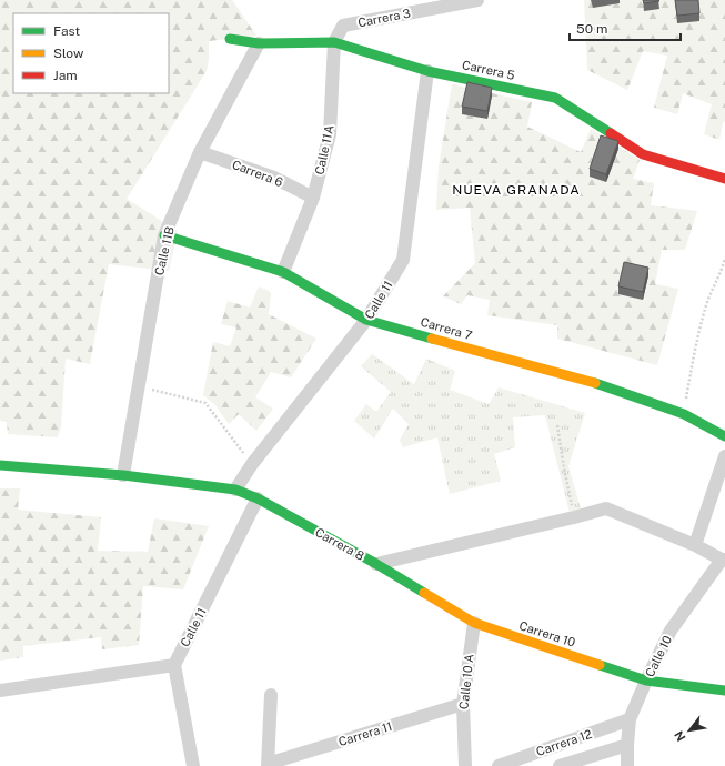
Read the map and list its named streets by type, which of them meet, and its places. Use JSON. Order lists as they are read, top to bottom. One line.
{"streets":{"street":["Carrera 3","Carrera 5","Calle 11A","Carrera 6","Calle 11B","Calle 11","Carrera 7","Carrera 8","Carrera 10","Calle 10","Calle 10 A","Carrera 11","Carrera 12"]},"crossings":[["Carrera 3","Calle 11A"],["Carrera 5","Calle 11A"],["Carrera 5","Calle 11B"],["Carrera 5","Calle 11"],["Calle 11A","Carrera 6"],["Calle 11A","Carrera 7"],["Carrera 6","Calle 11B"],["Calle 11B","Carrera 7"],["Calle 11B","Carrera 8"],["Calle 11","Carrera 7"],["Calle 11","Carrera 8"],["Carrera 8","Carrera 10"],["Carrera 8","Calle 10"],["Carrera 10","Calle 10"],["Carrera 10","Calle 10 A"],["Calle 10","Carrera 12"],["Calle 10 A","Carrera 11"]],"districts":["NUEVA GRANADA"],"legend":["Fast","Slow","Jam"],"scale_bar":"50 m","north":"bottom left"}
